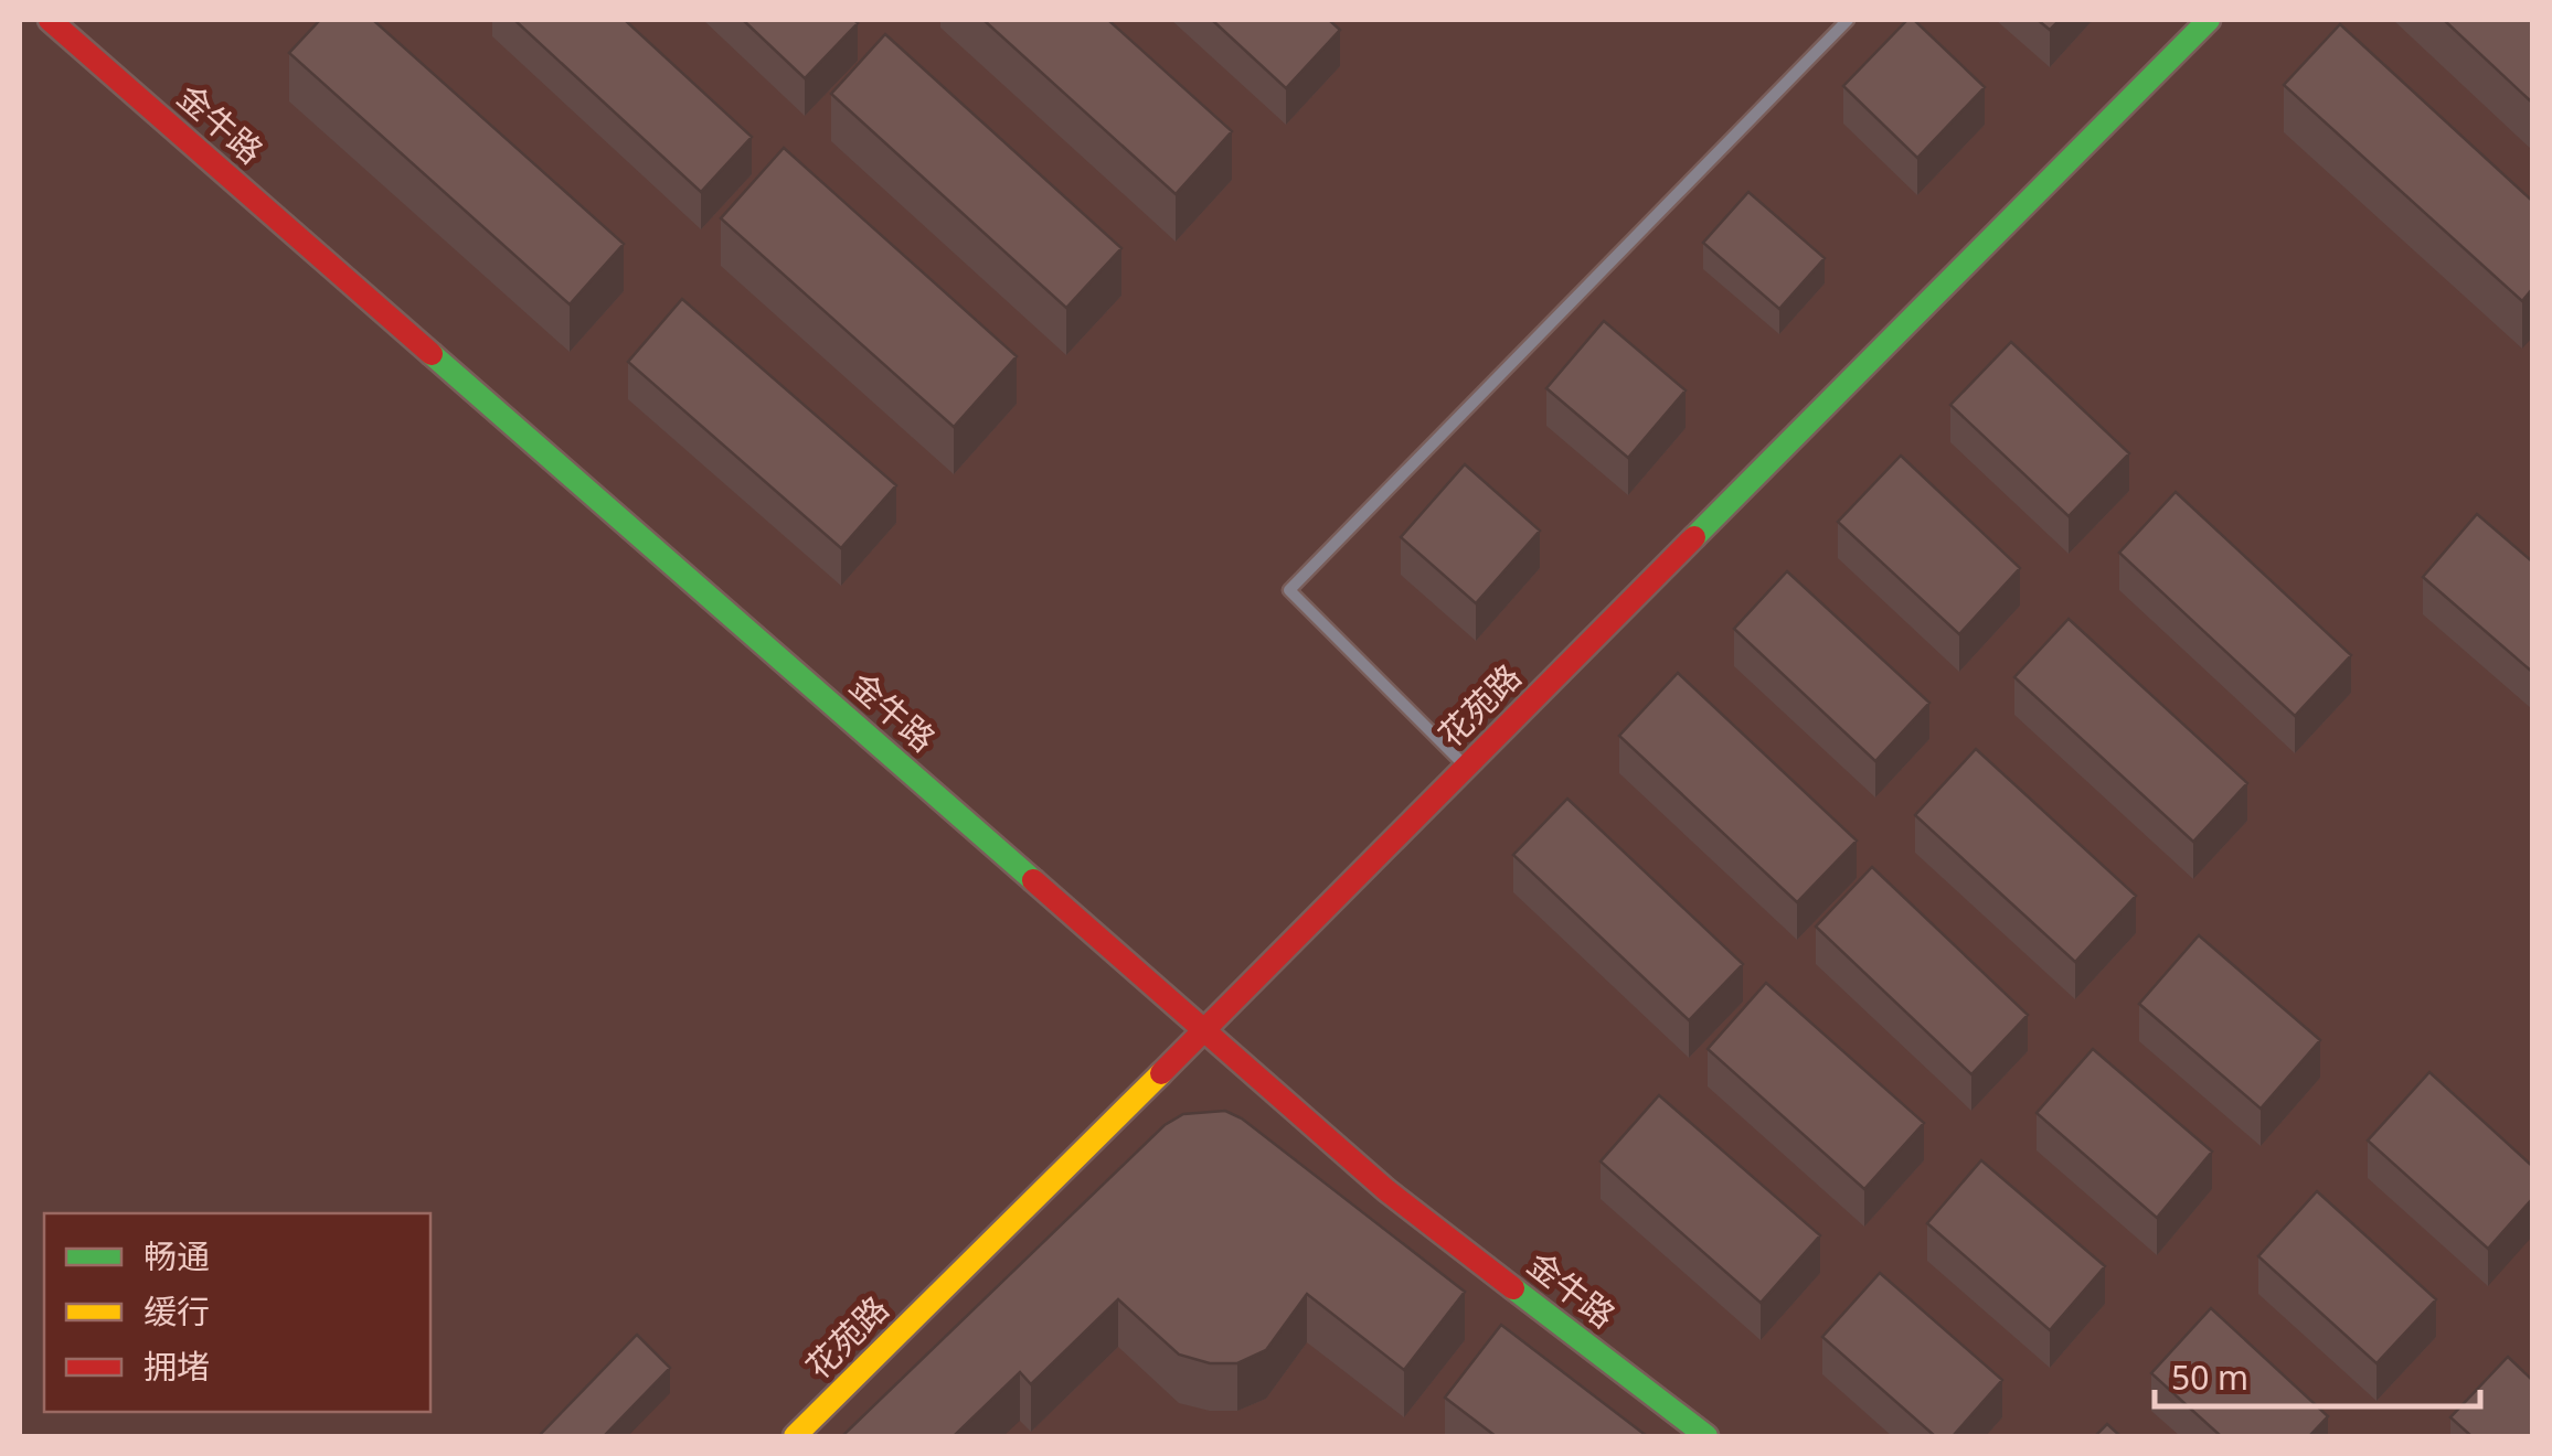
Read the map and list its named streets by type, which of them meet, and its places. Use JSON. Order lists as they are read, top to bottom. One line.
{"streets":{"street":["金牛路","花苑路"]},"crossings":[["金牛路","花苑路"]],"legend":["畅通","缓行","拥堵"],"scale_bar":"50 m"}
